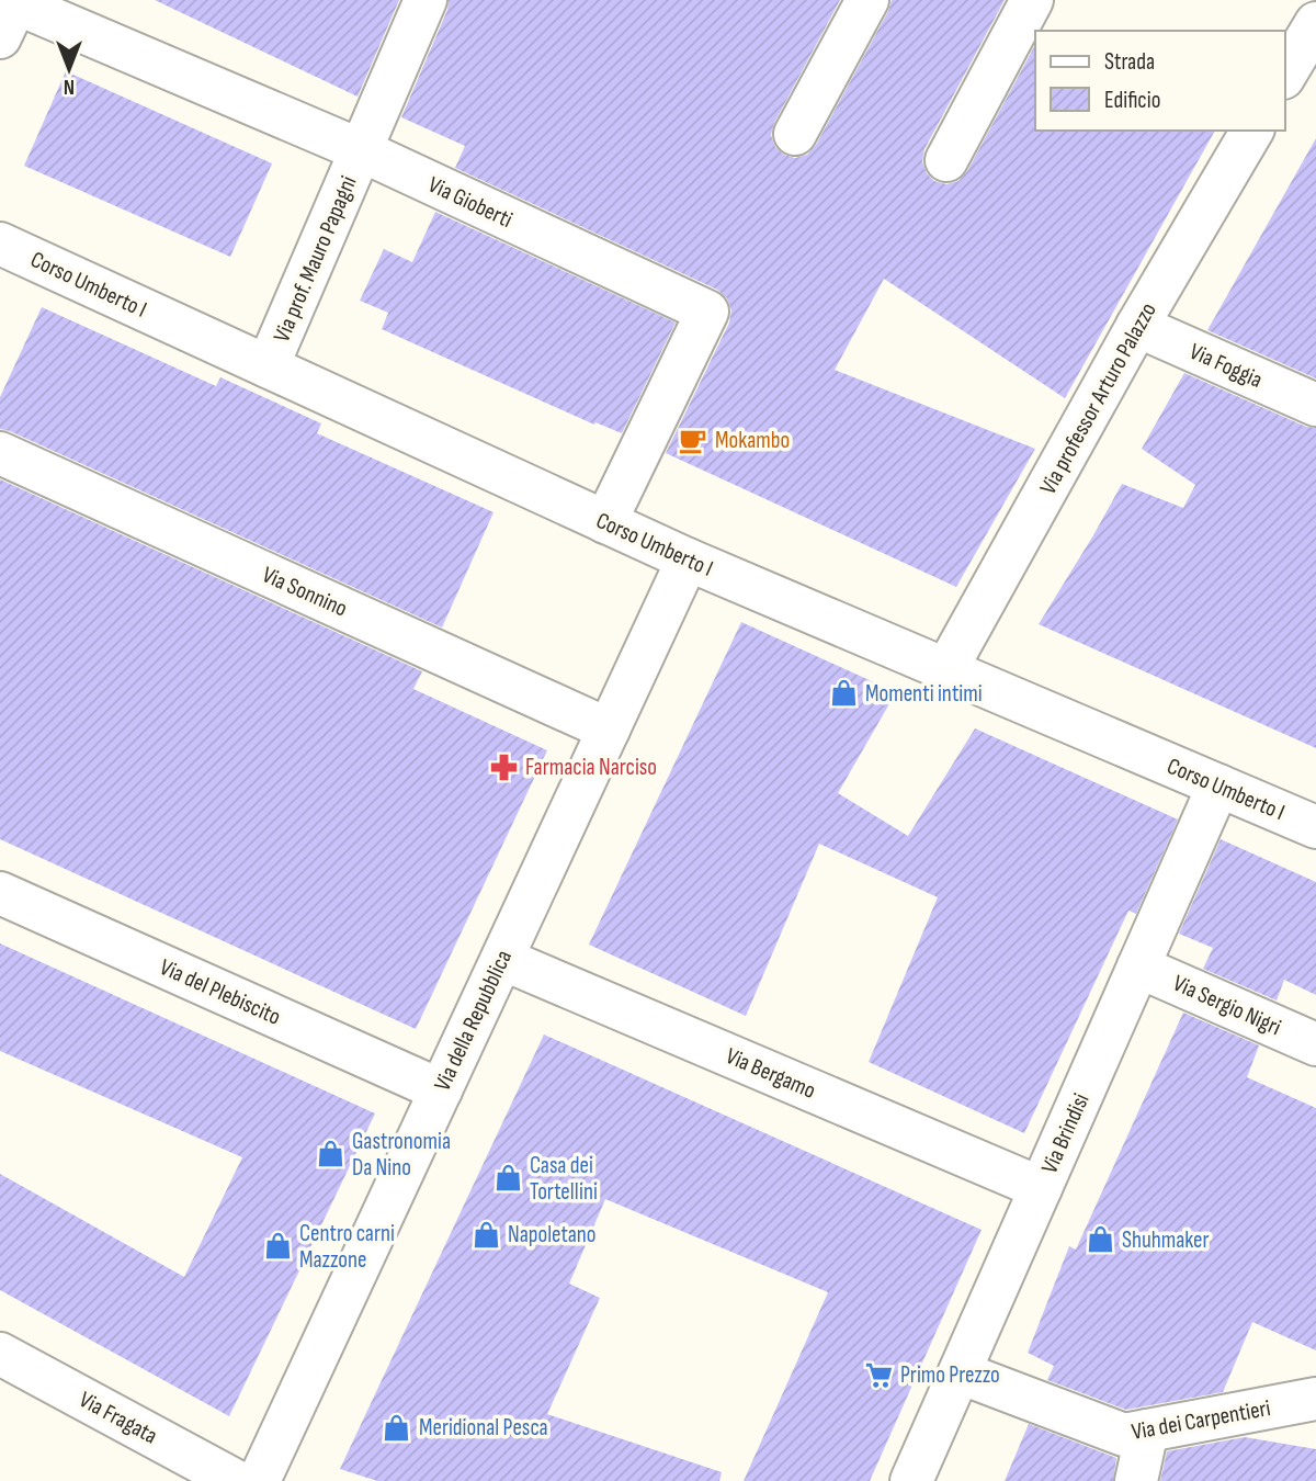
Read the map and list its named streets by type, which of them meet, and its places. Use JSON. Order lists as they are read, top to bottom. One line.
{"streets":{"street":["Via Gioberti","Via prof. Mauro Papagni","Corso Umberto I","Via Foggia","Via professor Arturo Palazzo","Via Sonnino","Via del Plebiscito","Via Sergio Nigri","Via della Repubblica","Via Bergamo","Via Brindisi","Via Fragata","Via dei Carpentieri"]},"crossings":[["Via Gioberti","Via prof. Mauro Papagni"],["Via Gioberti","Corso Umberto I"],["Via prof. Mauro Papagni","Corso Umberto I"],["Corso Umberto I","Via professor Arturo Palazzo"],["Corso Umberto I","Via della Repubblica"],["Corso Umberto I","Via Brindisi"],["Via Foggia","Via professor Arturo Palazzo"],["Via Sonnino","Via della Repubblica"],["Via del Plebiscito","Via della Repubblica"],["Via Sergio Nigri","Via Brindisi"],["Via della Repubblica","Via Bergamo"],["Via Bergamo","Via Brindisi"],["Via Brindisi","Via dei Carpentieri"]],"places":{"cafe":["Mokambo"],"shop":["Momenti intimi","Gastronomia Da Nino","Casa dei Tortellini","Napoletano","Shuhmaker","Centro carni Mazzone","Meridional Pesca"],"pharmacy":["Farmacia Narciso"],"supermarket":["Primo Prezzo"]},"legend":["Strada","Edificio"],"north":"bottom"}
